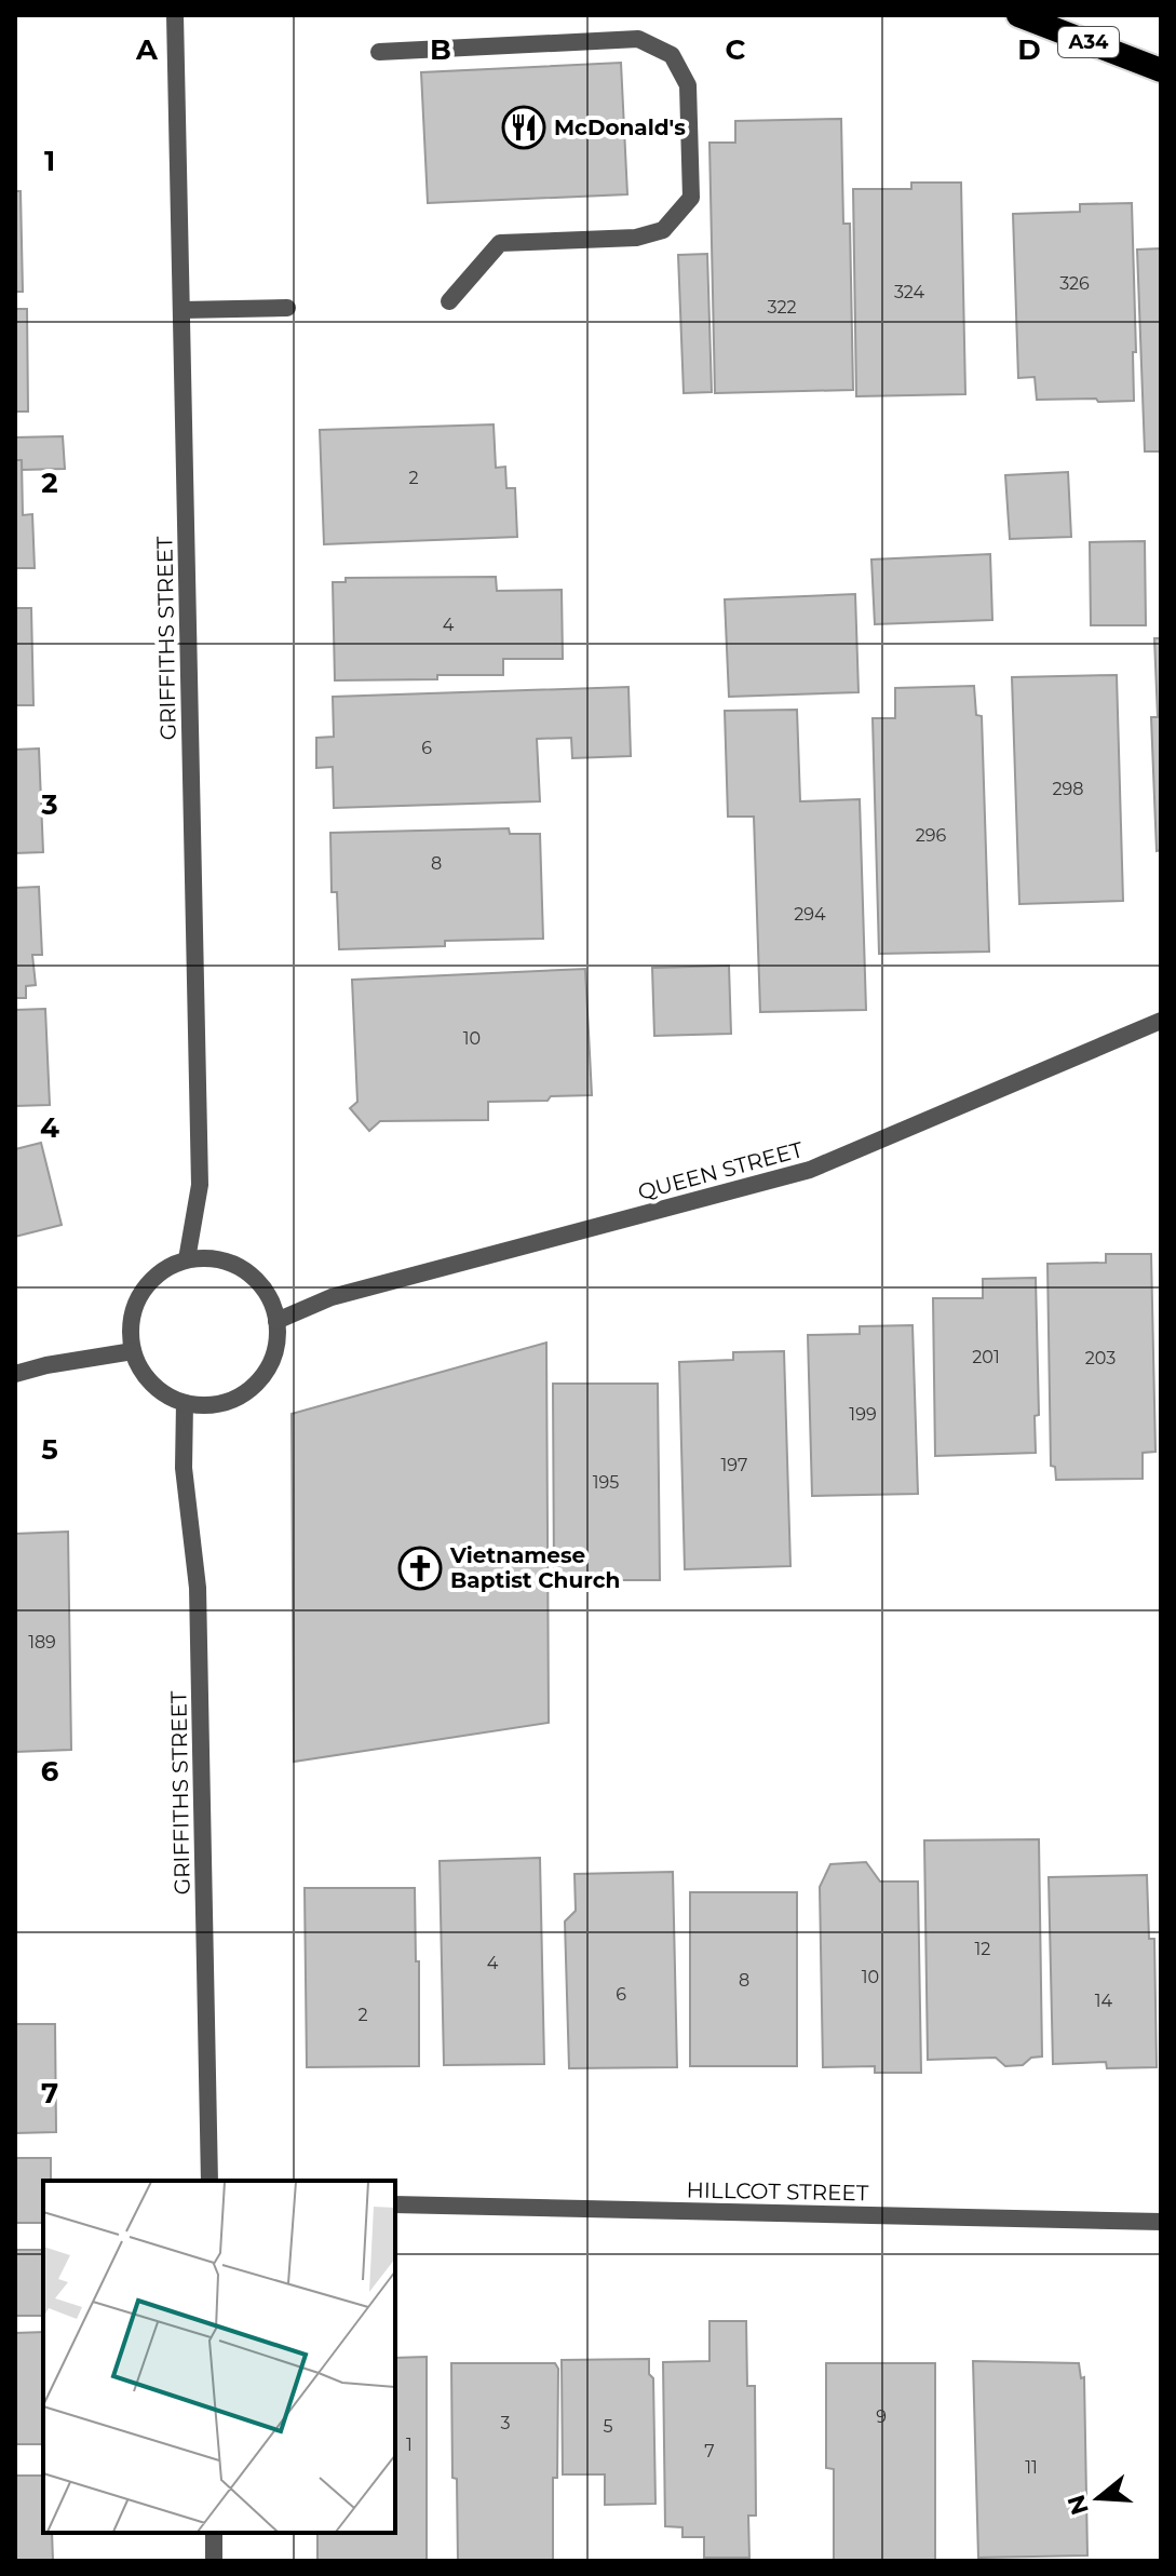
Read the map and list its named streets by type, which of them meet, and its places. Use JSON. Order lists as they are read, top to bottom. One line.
{"streets":{"highway":["A34"],"street":["GRIFFITHS STREET","QUEEN STREET","HILLCOT STREET"]},"crossings":[["GRIFFITHS STREET","QUEEN STREET"]],"places":{"restaurant":["McDonald's"],"church":["Vietnamese Baptist Church"]},"house_numbers":["326","324","322","2","4","6","298","296","8","294","10","201","203","199","197","195","189","12","4","10","8","6","14","2","9","3","5","1","7","11"],"north":"left","grid":{"columns":["A","B","C","D"],"rows":["1","2","3","4","5","6","7"]}}
